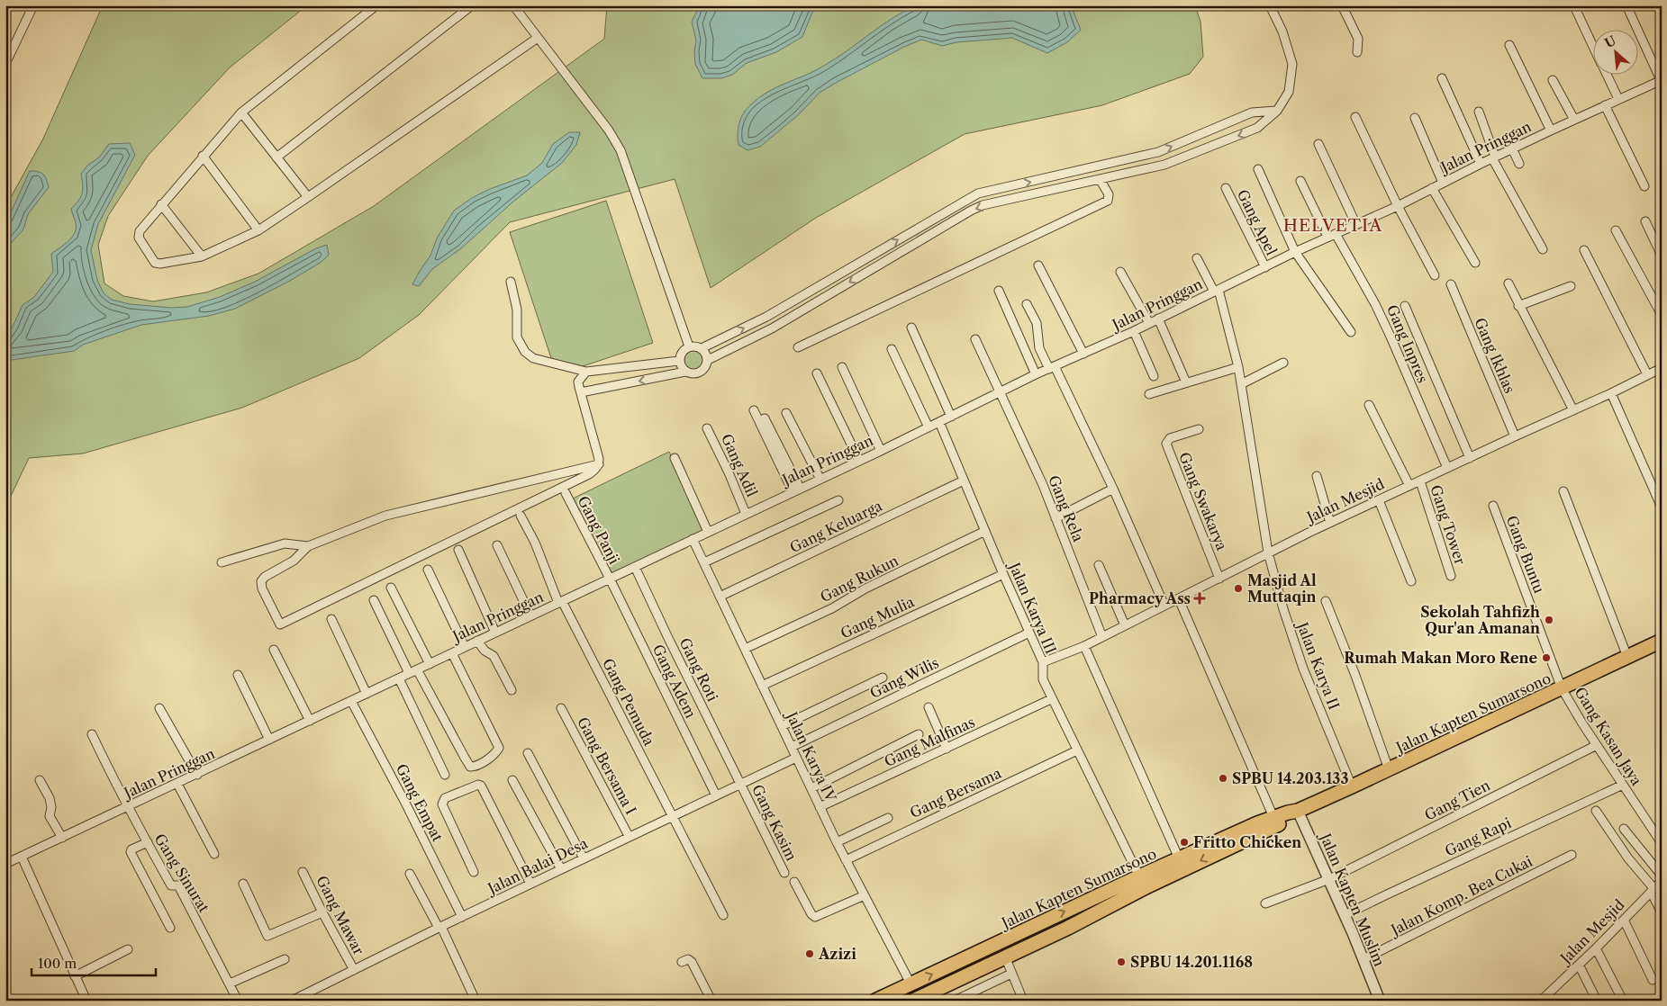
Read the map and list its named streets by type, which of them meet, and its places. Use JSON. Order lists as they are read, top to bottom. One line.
{"streets":{"highway":["Jalan Kapten Sumarsono"],"street":["Jalan Pringgan","Gang Apel","Gang Inpres","Gang Ikhlas","Gang Adil","Jalan Mesjid","Gang Swakarya","Gang Rela","Gang Tower","Gang Keluarga","Gang Panji","Gang Buntu","Gang Rukun","Jalan Karya III","Gang Mulia","Jalan Karya II","Gang Roti","Gang Wilis","Gang Adem","Gang Pemuda","Gang Kasan Jaya","Gang Malfinas","Jalan Karya IV","Gang Bersama I","Gang Bersama","Gang Tien","Gang Empat","Gang Kasim","Gang Rapi","Jalan Balai Desa","Gang Sinurat","Jalan Komp. Bea Cukai","Jalan Kapten Muslim","Gang Mawar"]},"crossings":[["Jalan Pringgan","Gang Apel"],["Jalan Pringgan","Gang Inpres"],["Jalan Pringgan","Gang Adil"],["Jalan Pringgan","Gang Rela"],["Jalan Pringgan","Gang Panji"],["Jalan Pringgan","Jalan Karya III"],["Jalan Pringgan","Jalan Karya II"],["Jalan Pringgan","Gang Roti"],["Jalan Pringgan","Gang Adem"],["Jalan Pringgan","Gang Pemuda"],["Jalan Pringgan","Jalan Karya IV"],["Jalan Pringgan","Gang Empat"],["Jalan Pringgan","Gang Sinurat"],["Gang Inpres","Jalan Mesjid"],["Gang Ikhlas","Jalan Mesjid"],["Jalan Mesjid","Gang Swakarya"],["Jalan Mesjid","Gang Rela"],["Jalan Mesjid","Gang Tower"],["Jalan Mesjid","Jalan Karya III"],["Jalan Mesjid","Jalan Karya II"],["Gang Keluarga","Jalan Karya III"],["Gang Keluarga","Jalan Karya IV"],["Gang Panji","Gang Adem"],["Gang Buntu","Jalan Kapten Sumarsono"],["Gang Buntu","Gang Kasan Jaya"],["Gang Rukun","Jalan Karya III"],["Gang Rukun","Jalan Karya IV"],["Jalan Karya III","Gang Mulia"],["Jalan Karya III","Gang Wilis"],["Jalan Karya III","Jalan Kapten Sumarsono"],["Jalan Karya III","Gang Malfinas"],["Jalan Karya III","Gang Bersama"],["Gang Mulia","Jalan Karya IV"],["Jalan Karya II","Jalan Kapten Sumarsono"],["Gang Roti","Gang Kasim"],["Gang Roti","Jalan Balai Desa"],["Gang Wilis","Jalan Karya IV"],["Gang Adem","Jalan Balai Desa"],["Gang Pemuda","Jalan Balai Desa"],["Jalan Kapten Sumarsono","Gang Kasan Jaya"],["Jalan Kapten Sumarsono","Jalan Karya IV"],["Jalan Kapten Sumarsono","Jalan Kapten Muslim"],["Gang Kasan Jaya","Gang Tien"],["Gang Kasan Jaya","Gang Rapi"],["Gang Malfinas","Jalan Karya IV"],["Jalan Karya IV","Gang Bersama"],["Jalan Karya IV","Jalan Balai Desa"],["Gang Bersama I","Jalan Balai Desa"],["Gang Tien","Jalan Kapten Muslim"],["Gang Empat","Jalan Balai Desa"],["Gang Kasim","Jalan Balai Desa"],["Gang Rapi","Jalan Kapten Muslim"],["Jalan Balai Desa","Gang Mawar"],["Jalan Komp. Bea Cukai","Jalan Kapten Muslim"]],"districts":["HELVETIA"],"places":{"other":["Masjid Al Muttaqin","Sekolah Tahfizh Qur'an Amanan","Rumah Makan Moro Rene","SPBU 14.203.133","Fritto Chicken","Azizi","SPBU 14.201.1168"],"health":["Pharmacy Ass"]},"scale_bar":"100 m","north":"top left"}
